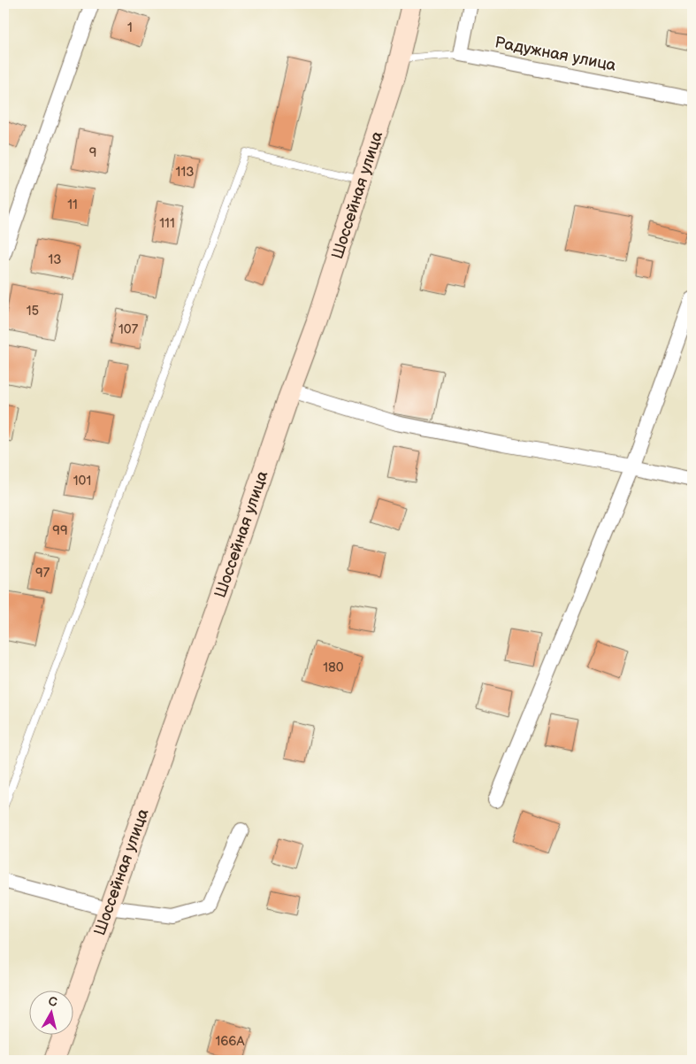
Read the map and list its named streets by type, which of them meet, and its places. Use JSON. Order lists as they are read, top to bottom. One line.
{"streets":{"main road":["Шоссейная улица"],"street":["Радужная улица"]},"house_numbers":["1","9","113","11","111","13","15","107","101","99","97","180","166А"],"north":"top"}
